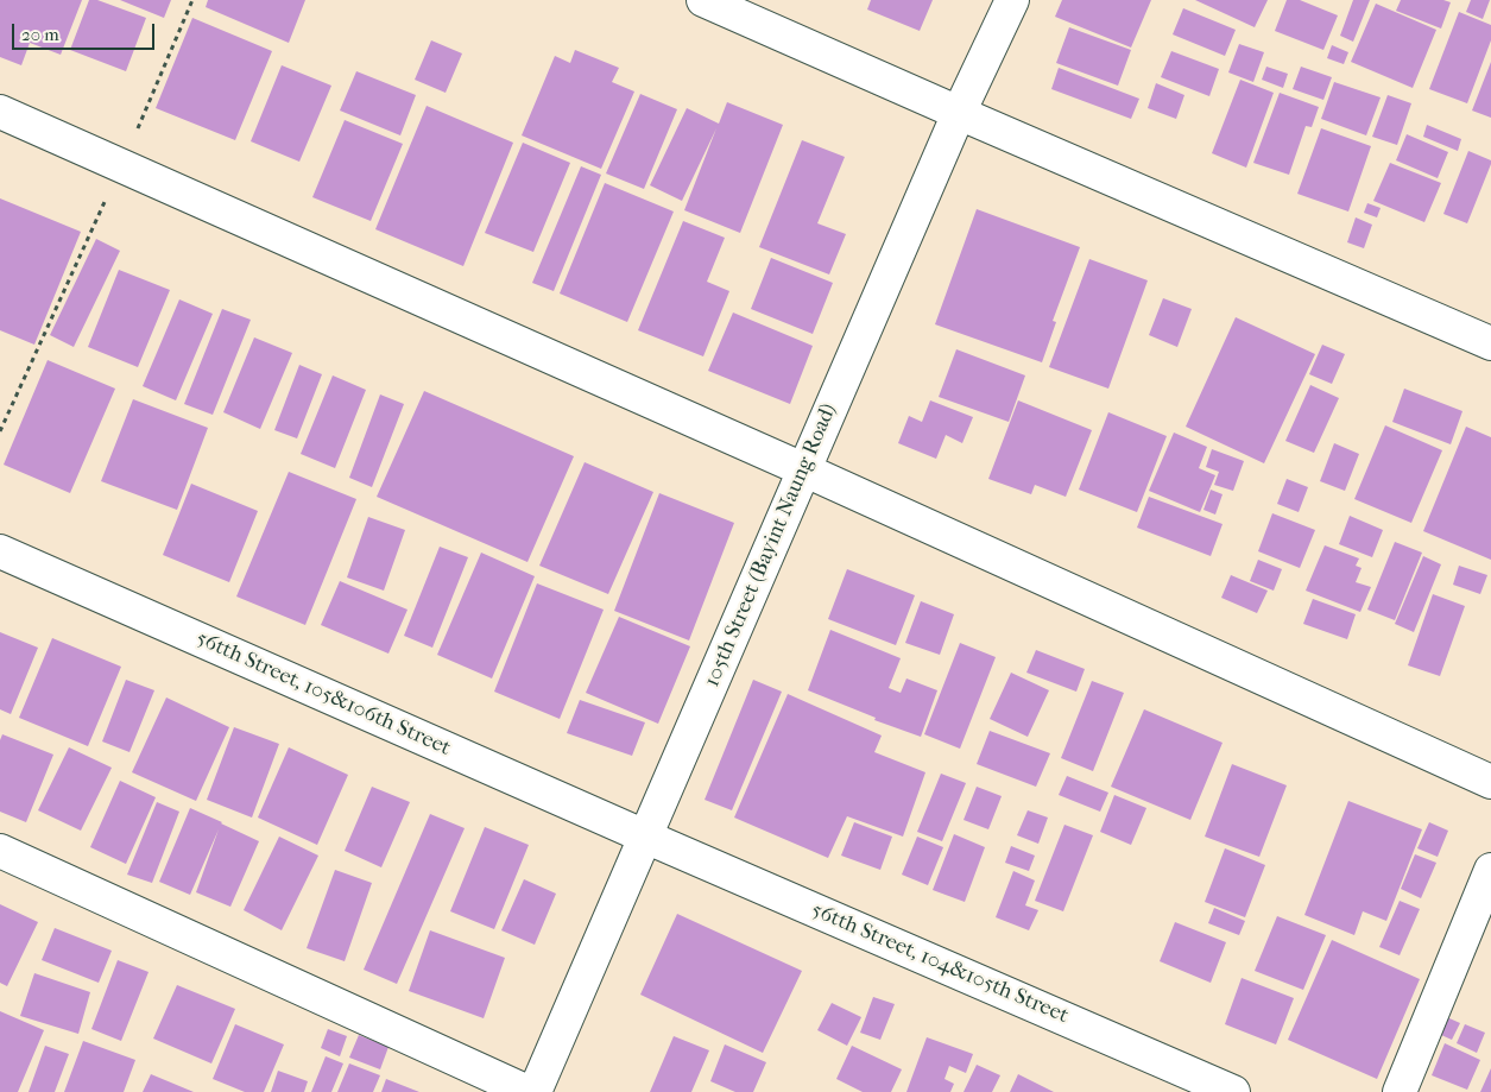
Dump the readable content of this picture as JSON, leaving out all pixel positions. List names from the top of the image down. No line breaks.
{"streets":{"street":["105th Street (Bayint Naung Road)","56tth Street, 105&106th Street","56tth Street, 104&105th Street"]},"crossings":[["105th Street (Bayint Naung Road)","56tth Street, 105&106th Street"],["105th Street (Bayint Naung Road)","56tth Street, 104&105th Street"],["56tth Street, 105&106th Street","56tth Street, 104&105th Street"]],"scale_bar":"20 m"}
